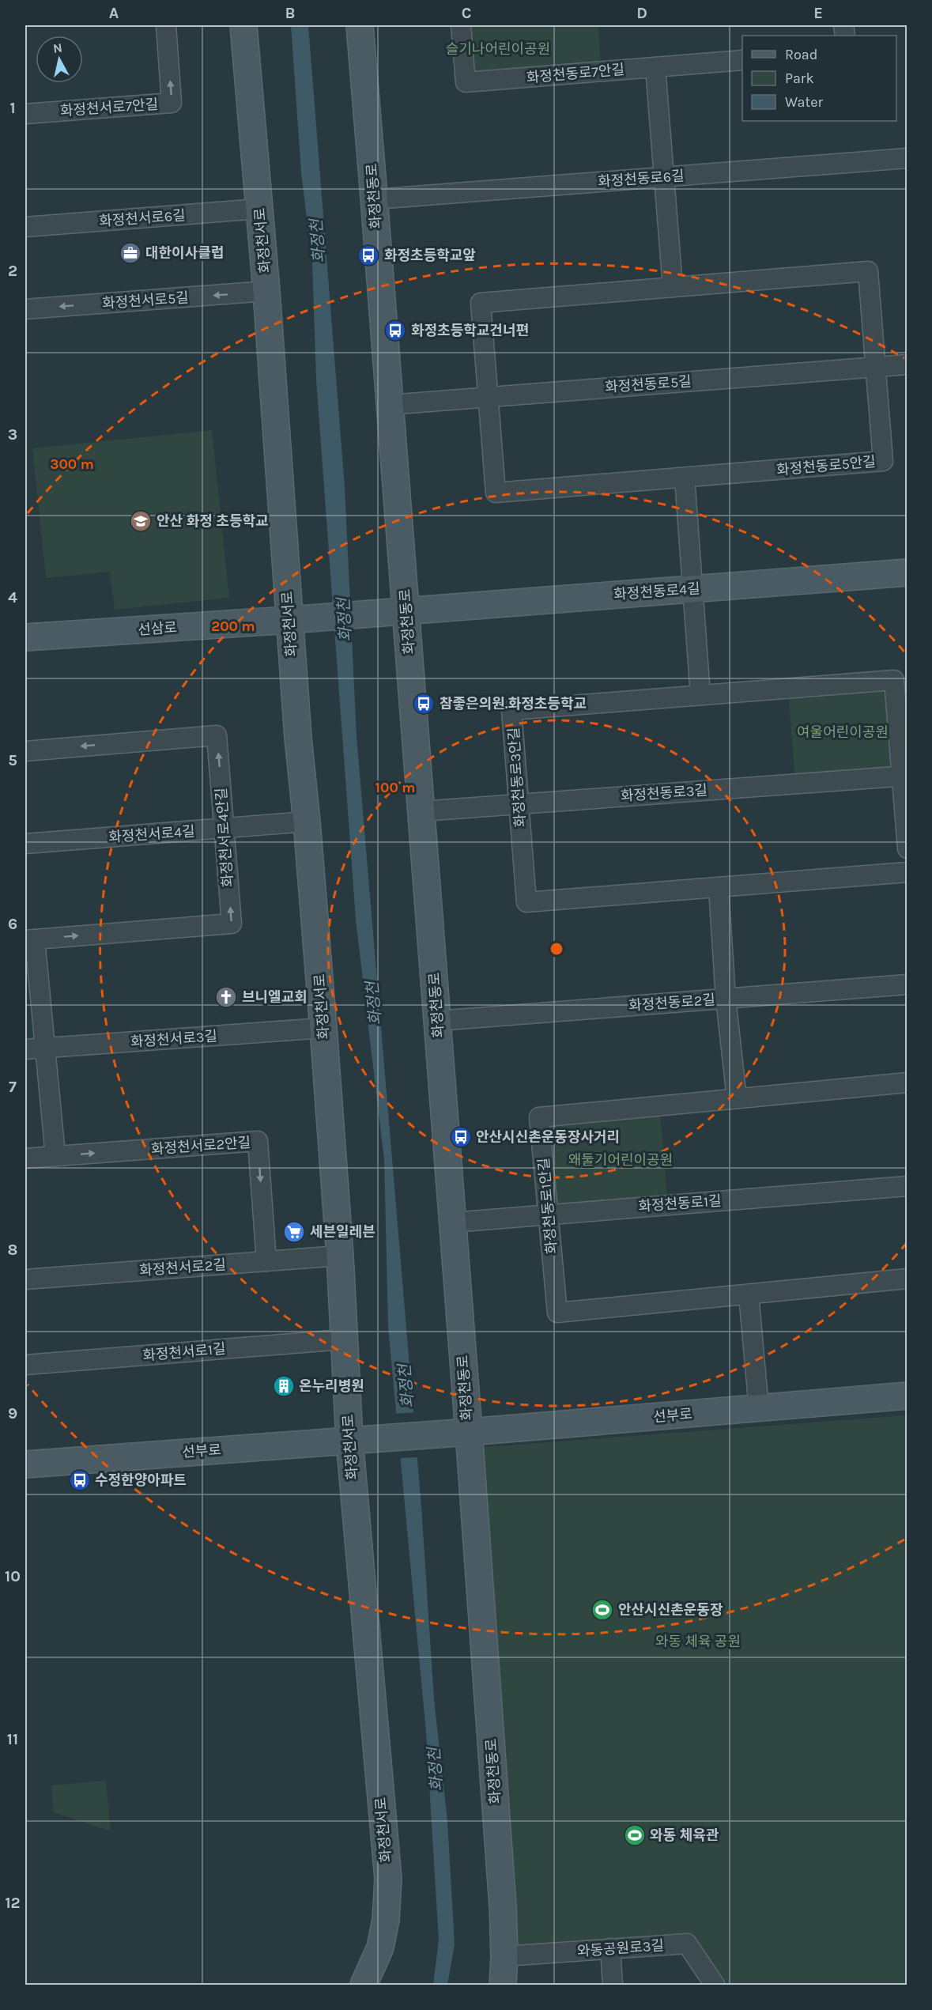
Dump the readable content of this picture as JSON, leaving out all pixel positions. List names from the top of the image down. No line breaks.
{"streets":{"street":["화정천동로7안길","화정천서로7안길","화정천동로6길","화정천동로","화정천서로6길","화정천서로","화정천서로5길","화정천동로5길","화정천동로5안길","화정천동로4길","선삼로","화정천동로3안길","화정천동로3길","화정천서로4길","화정천서로4안길","화정천동로2길","화정천서로3길","화정천서로2안길","화정천동로1길","화정천동로1안길","화정천서로2길","화정천서로1길","선부로","와동공원로3길"]},"crossings":[["화정천동로6길","화정천동로"],["화정천동로","화정천동로5길"],["화정천동로","화정천동로4길"],["화정천동로","화정천동로3길"],["화정천동로","화정천동로2길"],["화정천동로","화정천동로1길"],["화정천동로","선부로"],["화정천동로","와동공원로3길"],["화정천서로6길","화정천서로"],["화정천서로","화정천서로5길"],["화정천서로","선삼로"],["화정천서로","화정천서로4길"],["화정천서로","화정천서로3길"],["화정천서로","화정천서로2길"],["화정천서로","화정천서로1길"],["화정천서로","선부로"],["화정천동로5길","화정천동로5안길"],["화정천동로4길","선삼로"],["화정천동로3안길","화정천동로3길"],["화정천서로4길","화정천서로4안길"],["화정천서로2안길","화정천서로2길"],["화정천동로1길","화정천동로1안길"]],"one_way":["화정천서로5길"],"water":["화정천"],"parks":["슬기나어린이공원","여울어린이공원","왜둘기어린이공원","와동 체육 공원"],"places":{"office":["대한이사클럽"],"bus stop":["화정초등학교앞","화정초등학교건너편","참좋은의원.화정초등학교","안산시신촌운동장사거리","수정한양아파트"],"school or university":["안산 화정 초등학교"],"church":["브니엘교회"],"supermarket":["세븐일레븐"],"building":["온누리병원"],"sports":["안산시신촌운동장","와동 체육관"]},"legend":["Road","Park","Water"],"north":"top","grid":{"columns":["A","B","C","D","E"],"rows":["1","2","3","4","5","6","7","8","9","10","11","12"]},"rings":["300 m","200 m","100 m"]}
